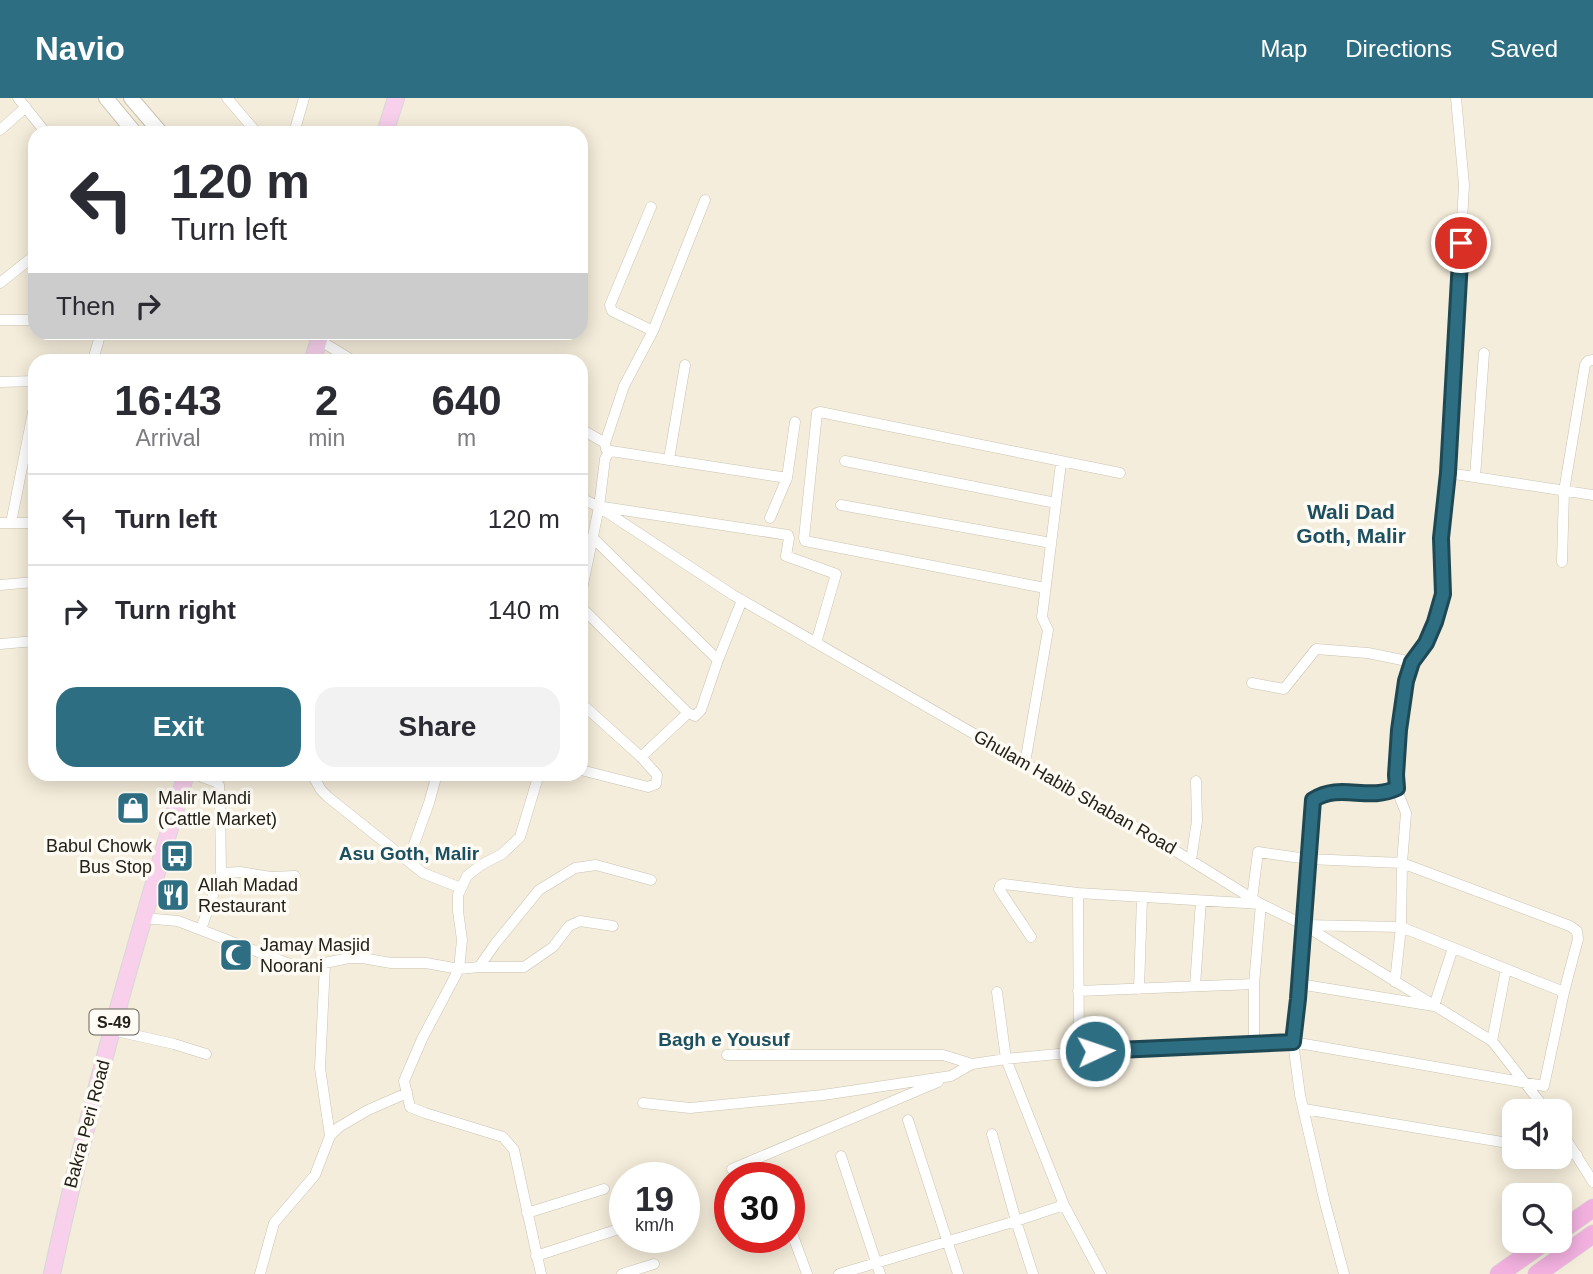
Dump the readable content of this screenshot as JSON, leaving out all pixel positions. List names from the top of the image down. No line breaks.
{"streets":{"main road":["S-49","Bakra Peri Road"],"street":["Ghulam Habib Shaban Road"]},"districts":["Wali Dad Goth, Malir","Asu Goth, Malir","Bagh e Yousuf"],"places":{"shop":["Malir Mandi (Cattle Market)"],"bus stop":["Babul Chowk Bus Stop"],"restaurant":["Allah Madad Restaurant"],"mosque":["Jamay Masjid Noorani"]},"page":{"header":"Navio","nav":["Map","Directions","Saved"],"turn":["120 m","Turn left"],"then":"Then","eta":["16:43","Arrival","2","min","640","m"],"list":[{"name":"Turn left","value":"120 m"},{"name":"Turn right","value":"140 m"}],"buttons":["Exit","Share"],"speed":"19 km/h","limit":"30"}}
